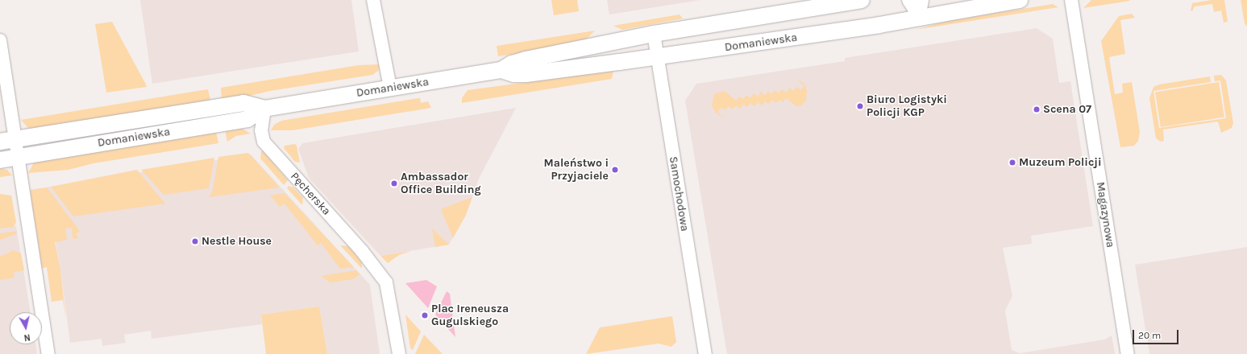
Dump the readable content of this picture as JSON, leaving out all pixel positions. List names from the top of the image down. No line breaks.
{"streets":{"street":["Domaniewska","Pęcherska","Samochodowa","Magazynowa"]},"crossings":[["Domaniewska","Pęcherska"],["Domaniewska","Samochodowa"]],"places":["Biuro Logistyki Policji KGP","Scena 07","Muzeum Policji","Maleństwo i Przyjaciele","Ambassador Office Building","Nestle House","Plac Ireneusza Gugulskiego"],"scale_bar":"20 m","north":"bottom"}
